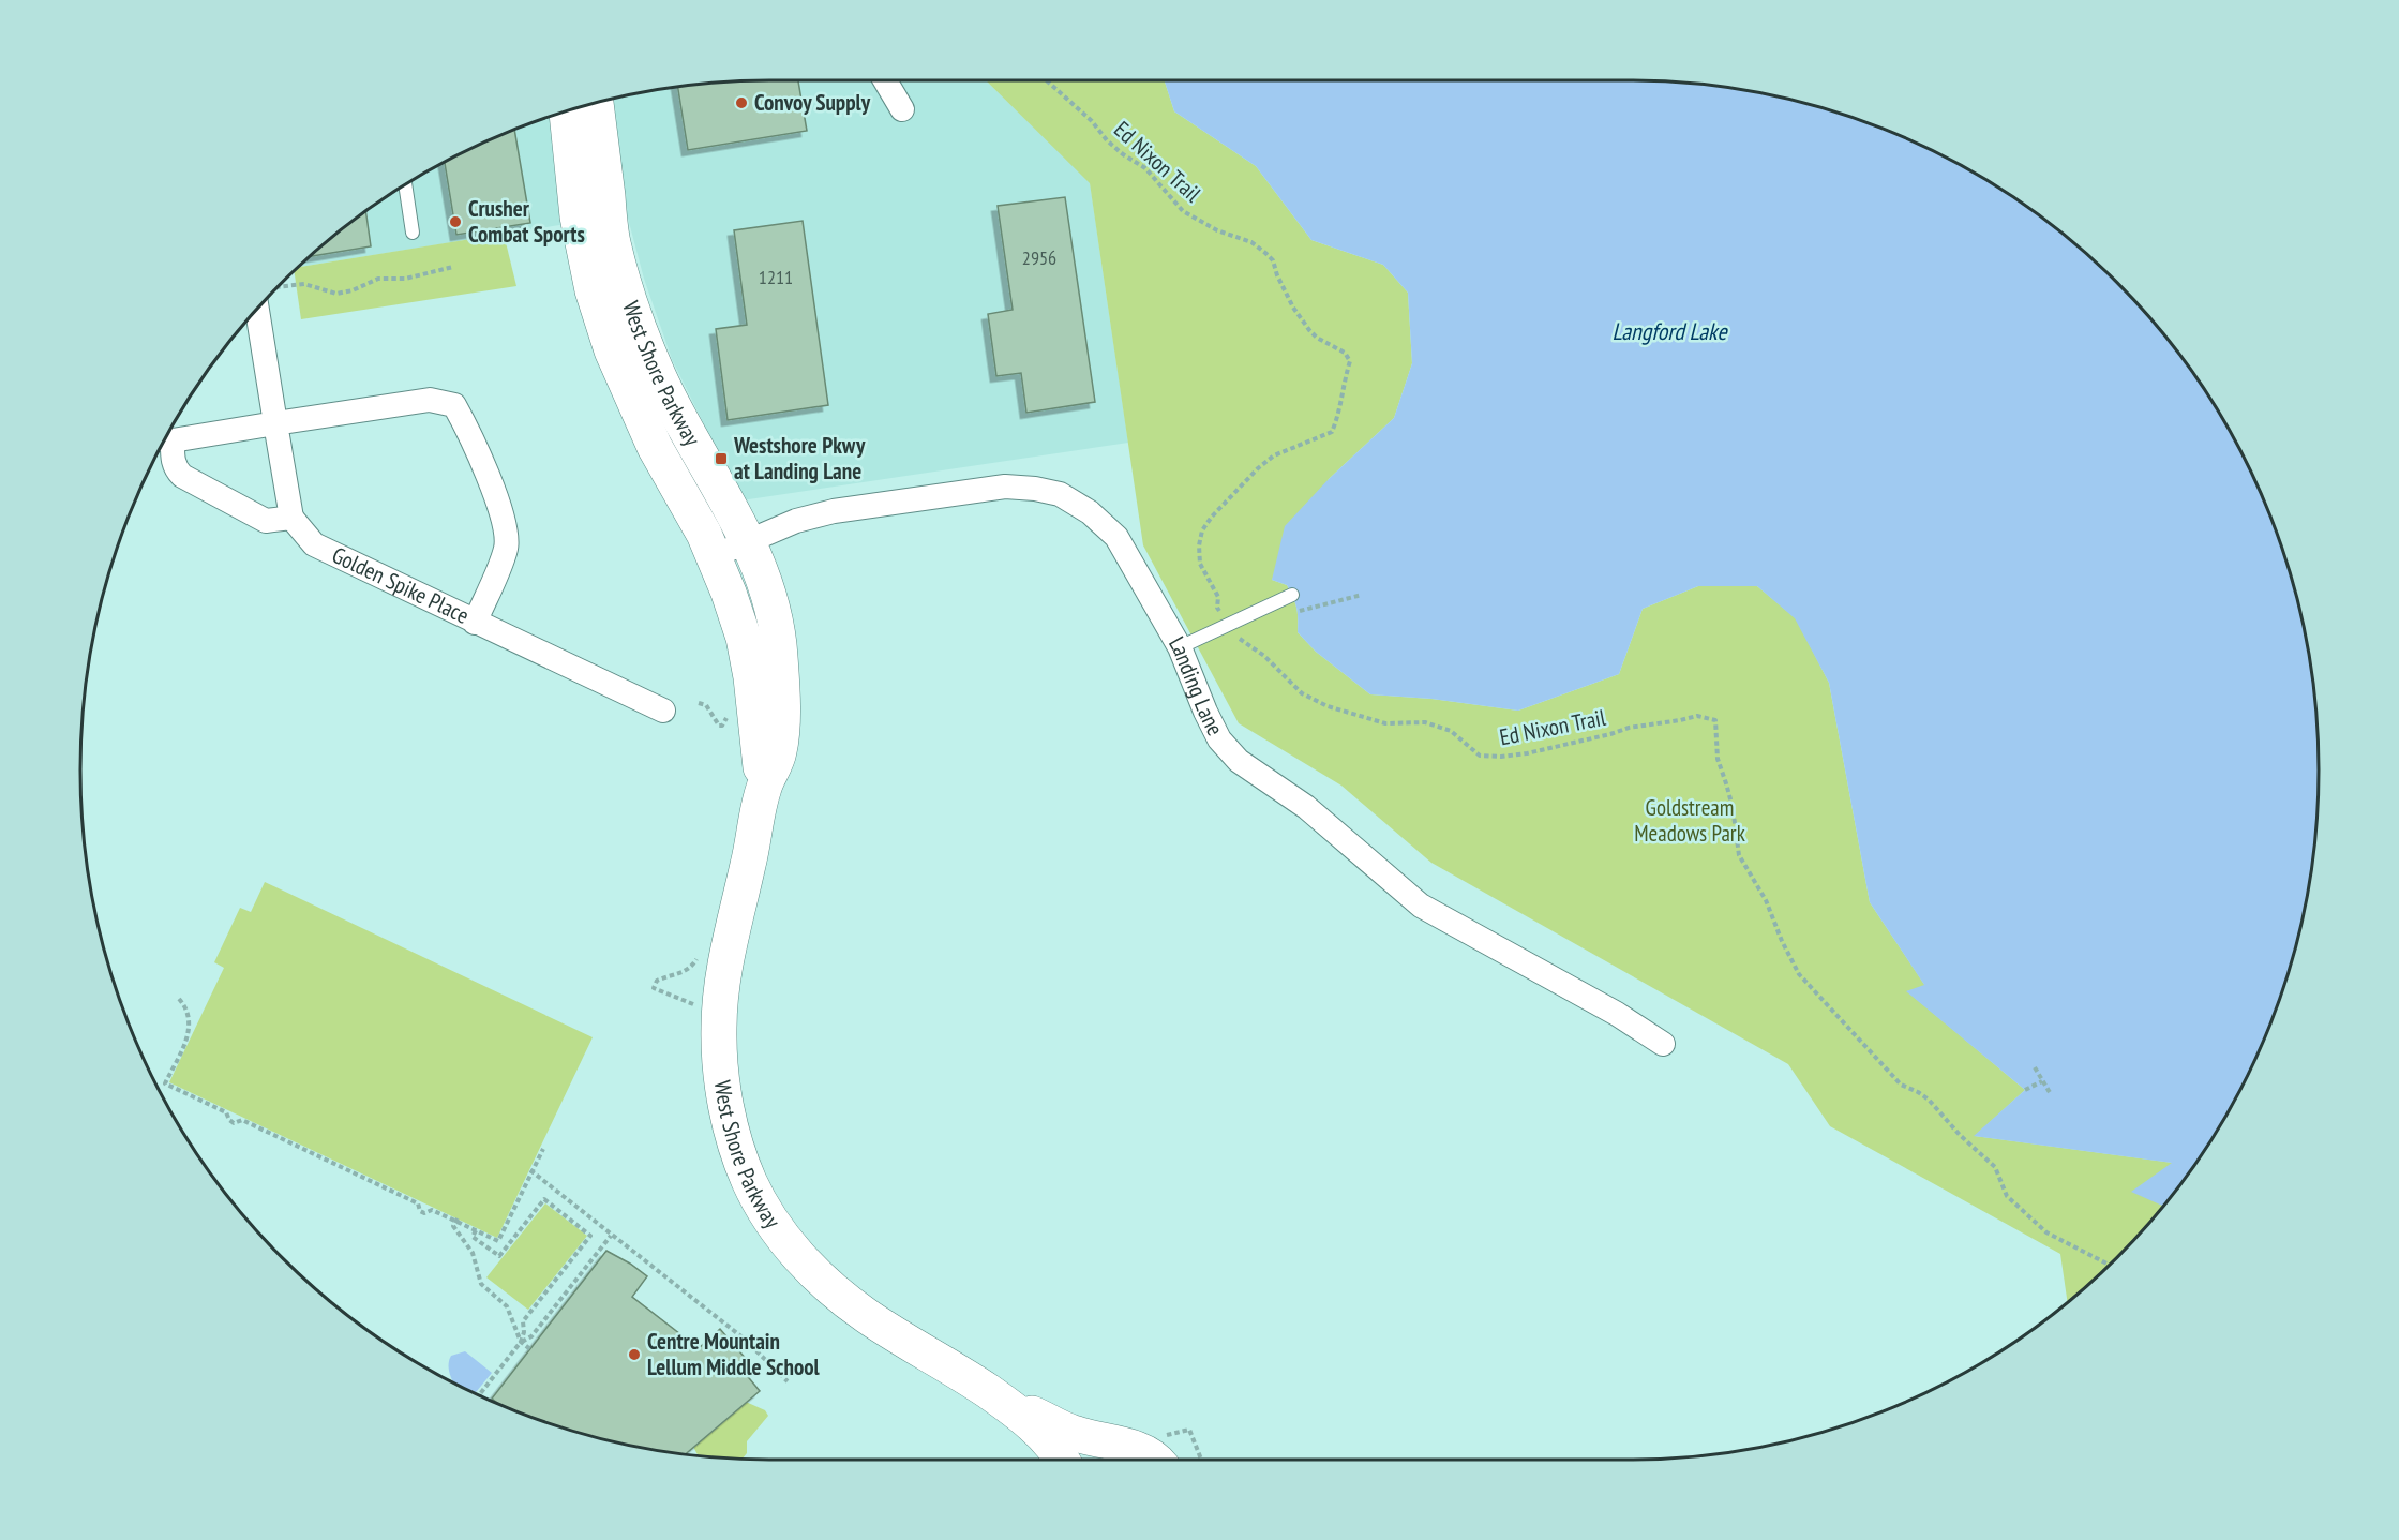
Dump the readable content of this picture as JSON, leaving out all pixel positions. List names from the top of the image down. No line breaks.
{"streets":{"main road":["West Shore Parkway"],"street":["Golden Spike Place","Landing Lane"],"path":["Ed Nixon Trail"]},"crossings":[["West Shore Parkway","Landing Lane"]],"water":["Langford Lake"],"parks":["Goldstream Meadows Park"],"places":{"other":["Convoy Supply","Crusher Combat Sports","Centre Mountain Lellum Middle School"],"transit":["Westshore Pkwy at Landing Lane"]},"house_numbers":["2956","1211"]}
